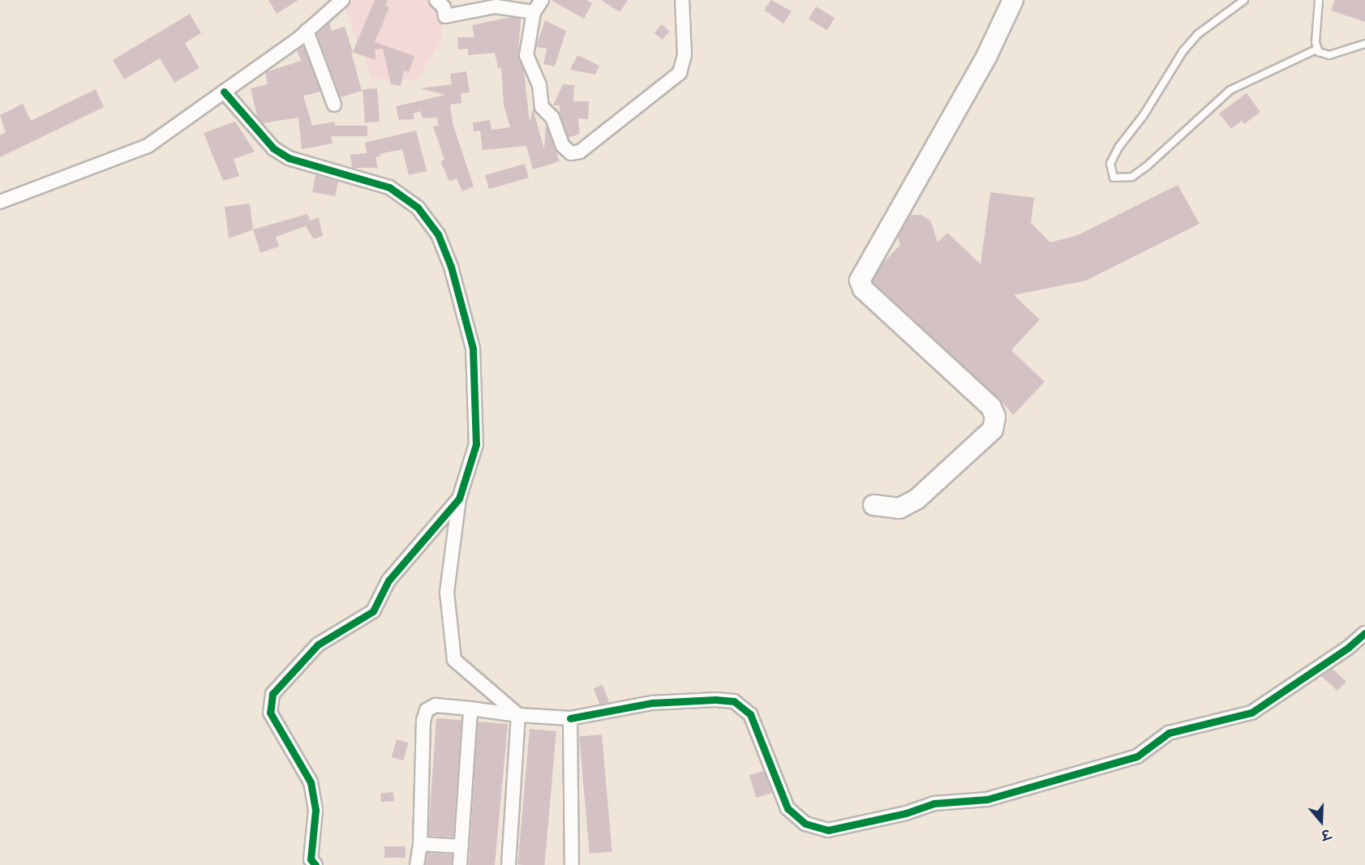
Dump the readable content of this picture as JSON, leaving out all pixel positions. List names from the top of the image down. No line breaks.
{"north":"bottom"}
